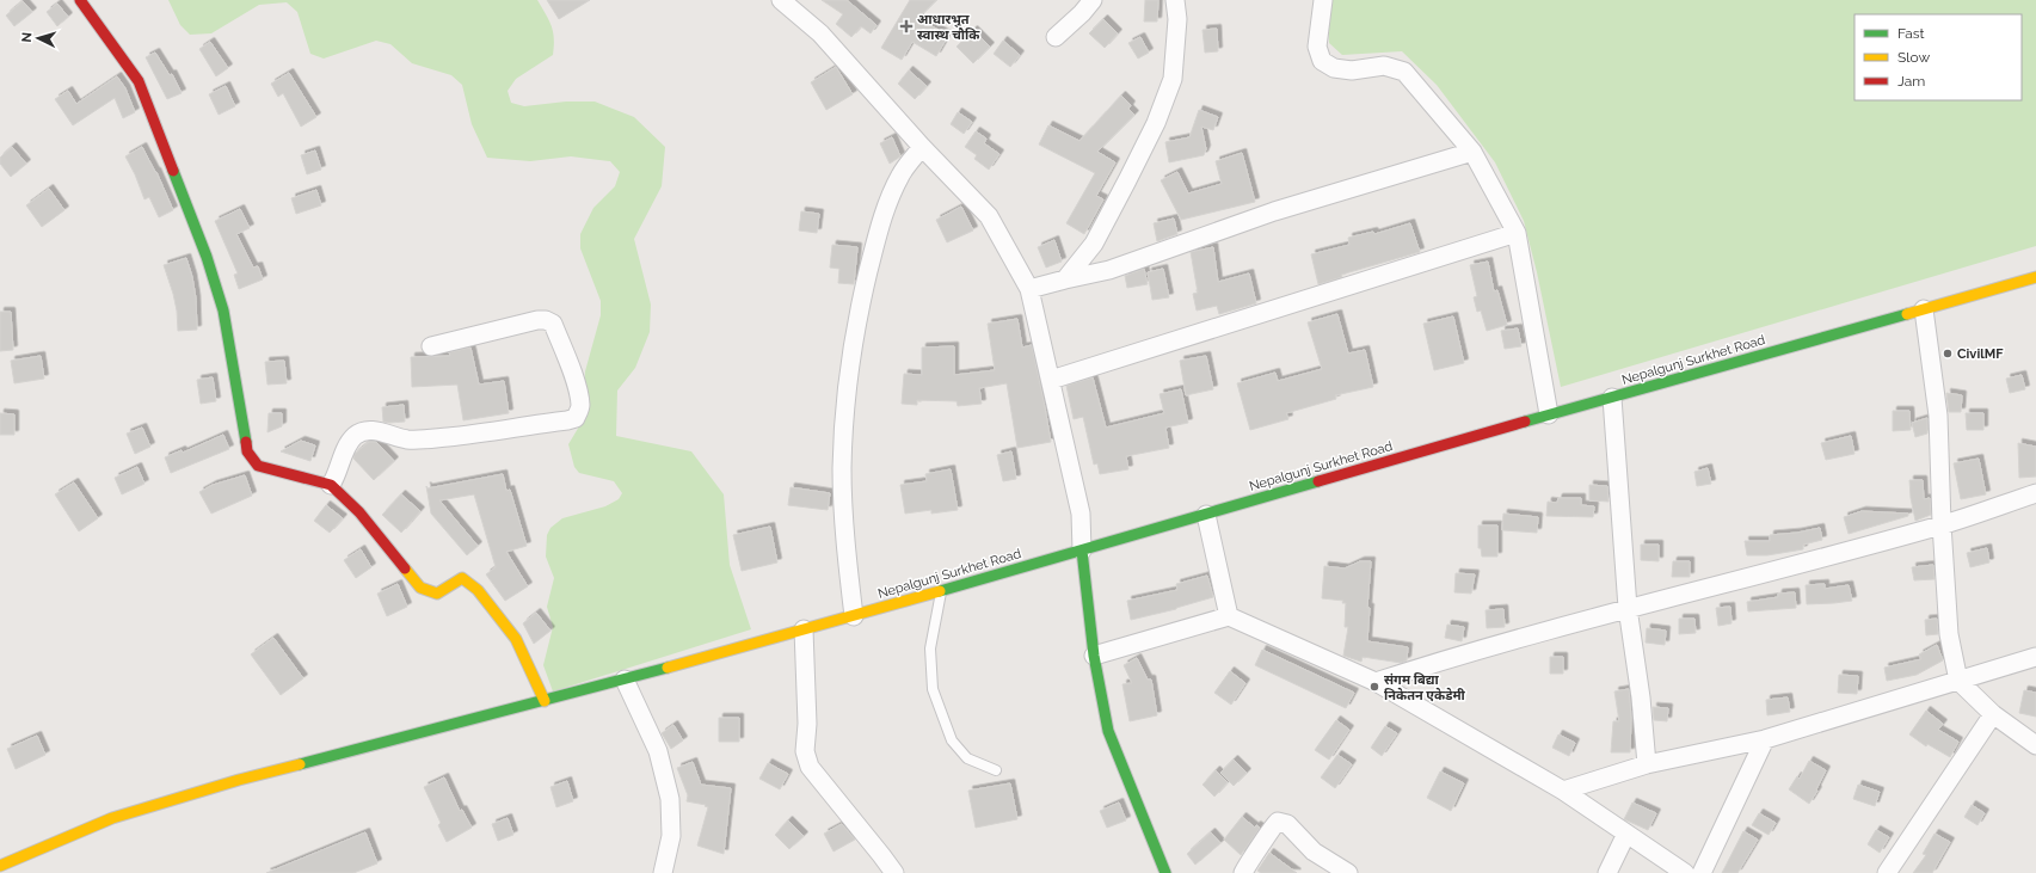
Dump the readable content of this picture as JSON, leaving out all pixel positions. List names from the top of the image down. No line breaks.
{"streets":{"main road":["Nepalgunj Surkhet Road"]},"places":{"health":["आधारभुत स्वास्थ चौकि"],"other":["CivilMF","संगम बिद्या निकेतन एकेडेमी"]},"legend":["Fast","Slow","Jam"],"north":"left"}
